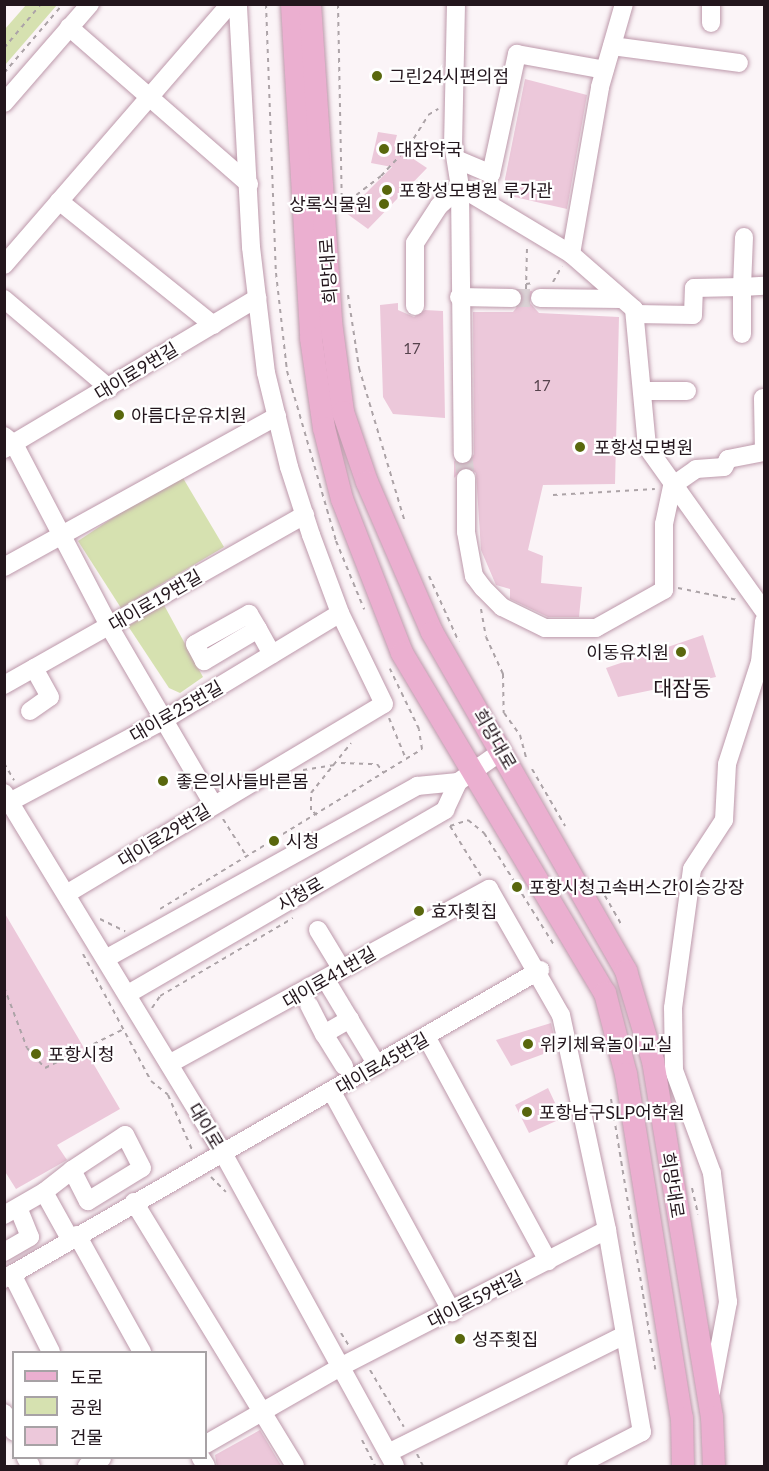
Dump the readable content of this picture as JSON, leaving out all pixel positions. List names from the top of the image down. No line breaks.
{"streets":{"main road":["희망대로"],"street":["대이로9번길","대이로19번길","대이로25번길","대이로29번길","시청로","대이로41번길","대이로45번길","대이로","대이로59번길"]},"crossings":[["희망대로","시청로"],["대이로25번길","대이로"],["대이로29번길","대이로"],["시청로","대이로"],["대이로41번길","대이로"],["대이로45번길","대이로"],["대이로","대이로59번길"]],"districts":["대잠동"],"places":["그린24시편의점","대잠약국","포항성모병원 루가관","상록식물원","아름다운유치원","포항성모병원","이동유치원","좋은의사들바른몸","시청","포항시청고속버스간이승강장","효자횟집","위키체육놀이교실","포항시청","포항남구SLP어학원","성주횟집"],"house_numbers":["17","17"],"legend":["도로","공원","건물"]}
